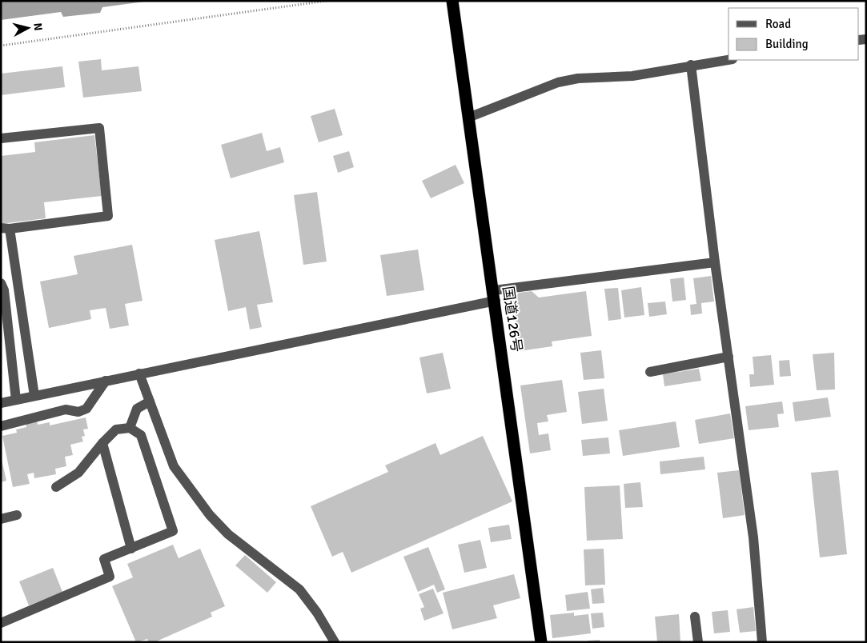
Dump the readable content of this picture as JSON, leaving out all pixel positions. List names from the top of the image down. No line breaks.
{"streets":{"highway":["国道126号"]},"legend":["Road","Building"],"north":"right"}
